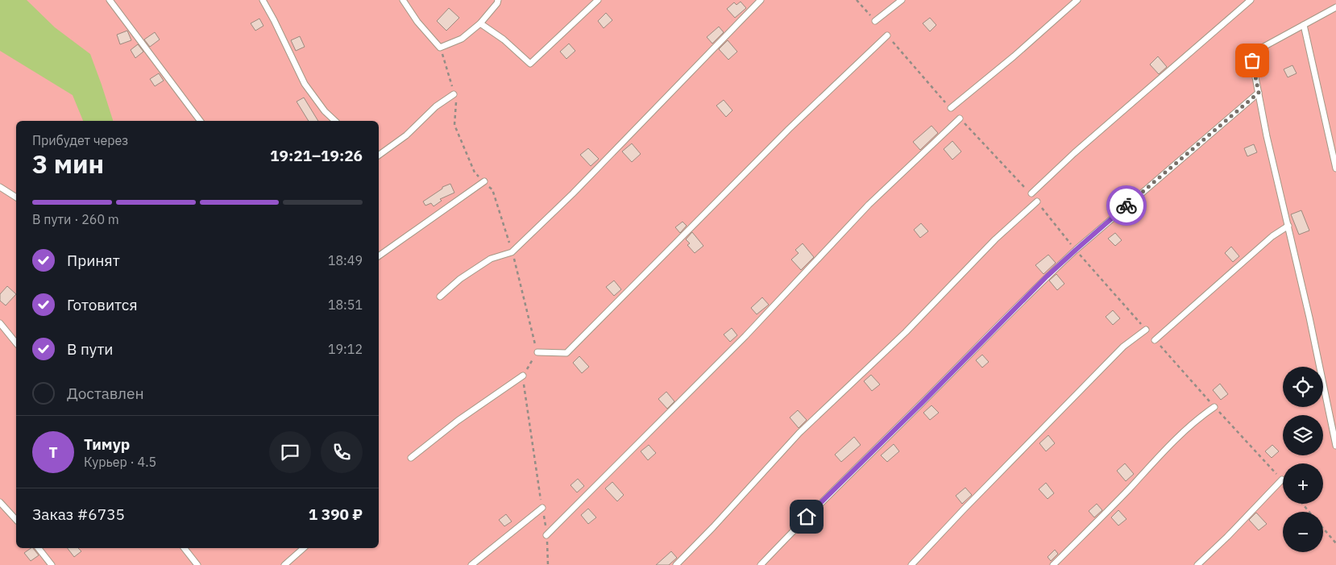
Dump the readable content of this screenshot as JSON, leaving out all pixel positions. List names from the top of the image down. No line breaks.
{"page":{"heading":["3 мин","Прибудет через","19:21–19:26"],"panel":["Тимур","Курьер · 4.5","Заказ #6735","1 390 ₽"],"bar":"В пути · 260 m","list":[["Принят","18:49"],["Готовится","18:51"],["В пути","19:12"],"Доставлен"],"map_buttons":["+","−"],"round":"Т"}}
